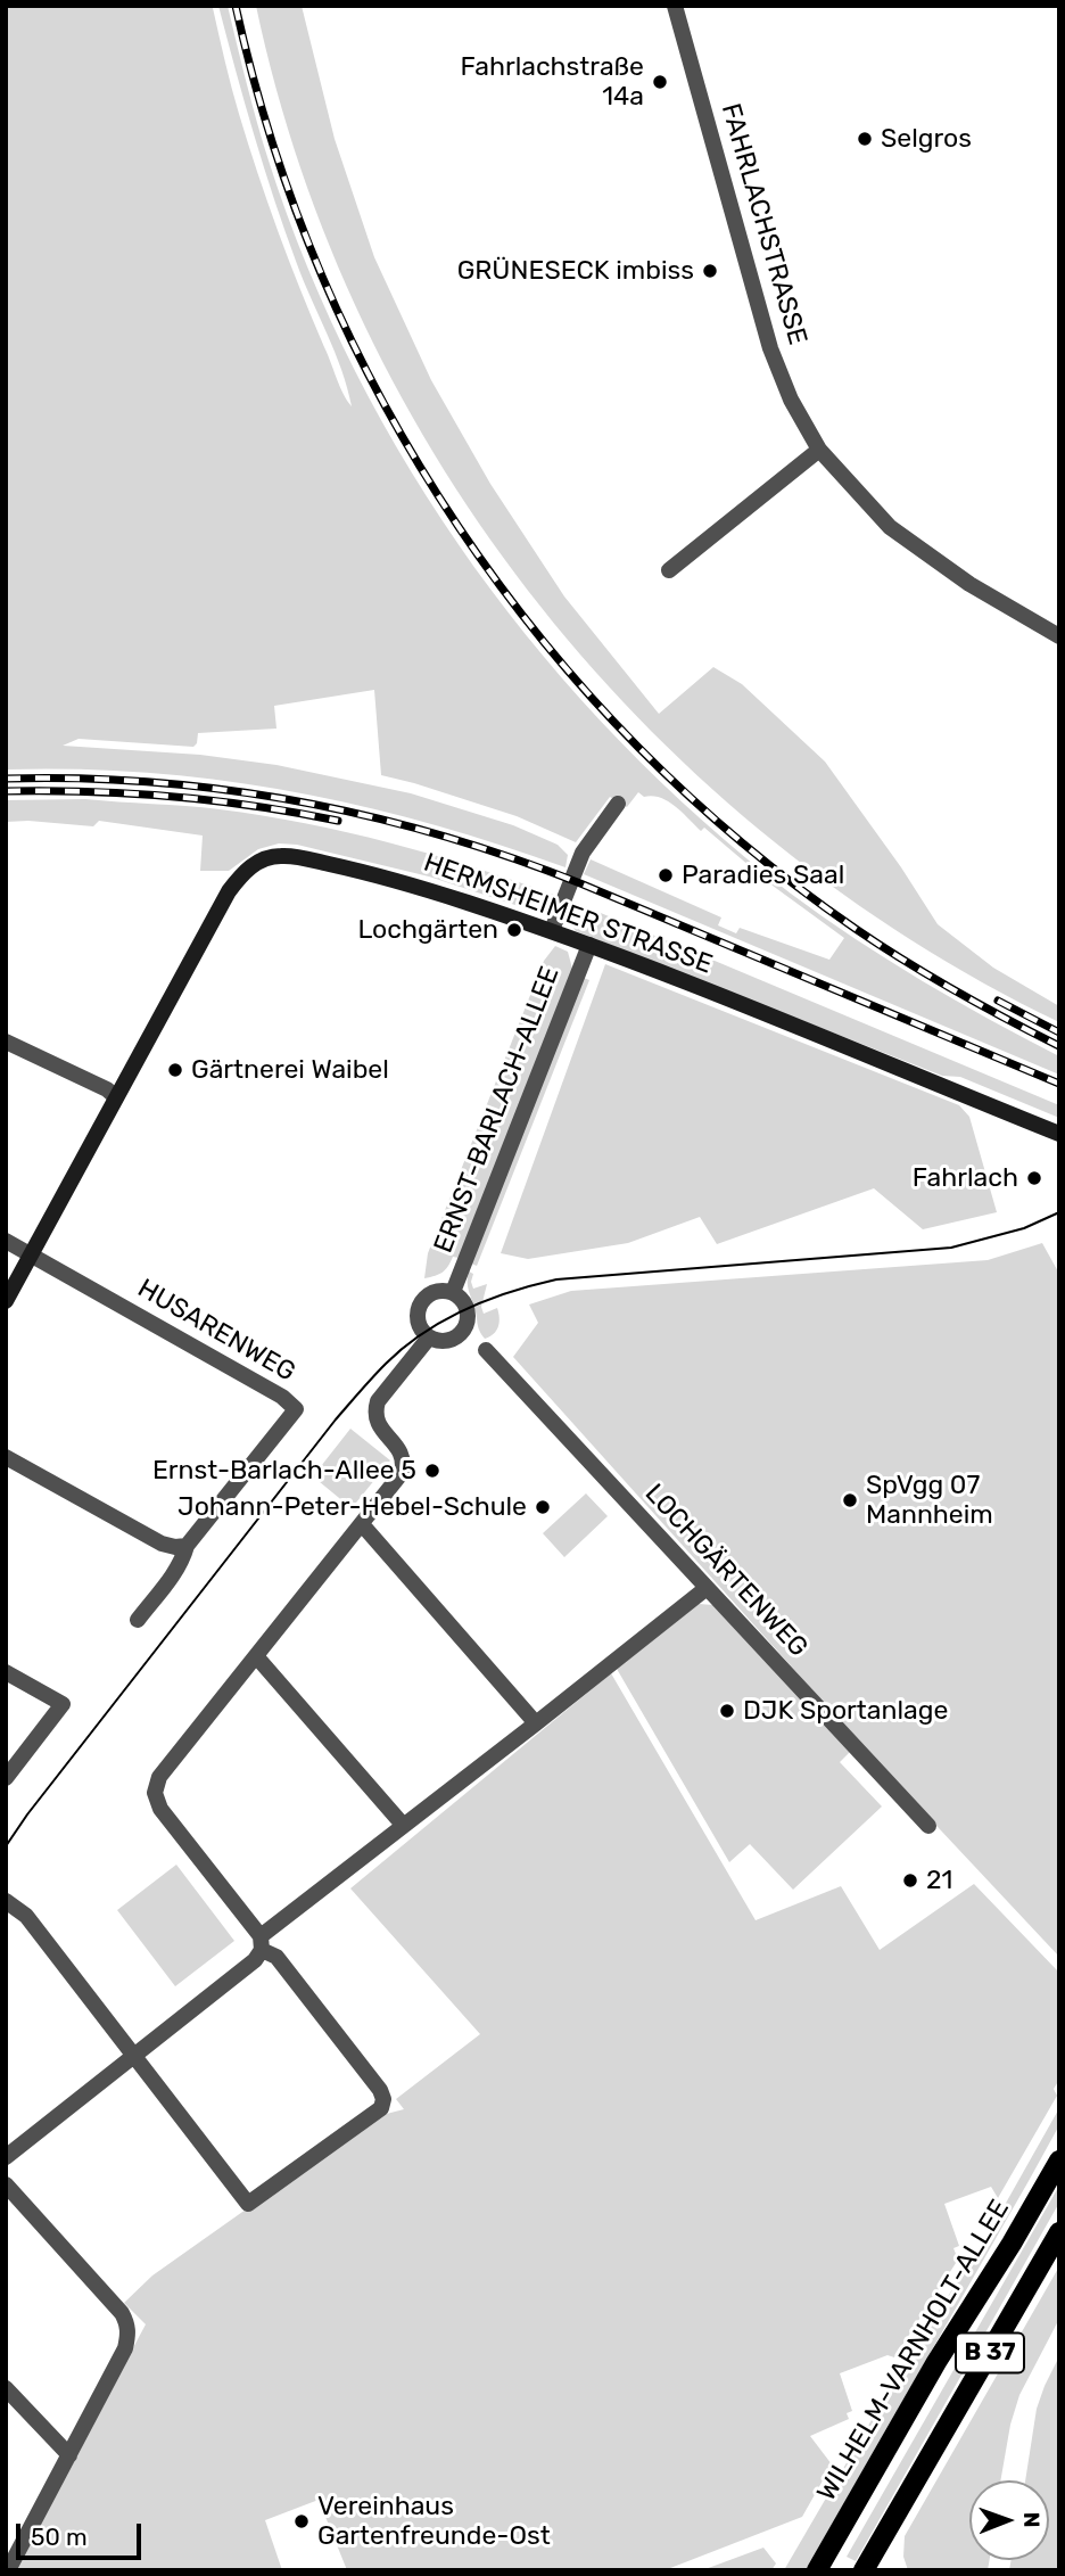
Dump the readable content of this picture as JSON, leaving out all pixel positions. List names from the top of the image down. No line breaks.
{"streets":{"main road":["WILHELM-VARNHOLT-ALLEE","B 37"],"street":["FAHRLACHSTRASSE","HERMSHEIMER STRASSE","ERNST-BARLACH-ALLEE","HUSARENWEG","LOCHGÄRTENWEG"]},"crossings":[["HERMSHEIMER STRASSE","ERNST-BARLACH-ALLEE"],["HERMSHEIMER STRASSE","HUSARENWEG"]],"places":["Fahrlachstraße 14a","Selgros","GRÜNESECK imbiss","Paradies Saal","Lochgärten","Gärtnerei Waibel","Fahrlach","Ernst-Barlach-Allee 5","SpVgg 07 Mannheim","Johann-Peter-Hebel-Schule","DJK Sportanlage","21","Vereinhaus Gartenfreunde-Ost"],"scale_bar":"50 m","north":"right"}
